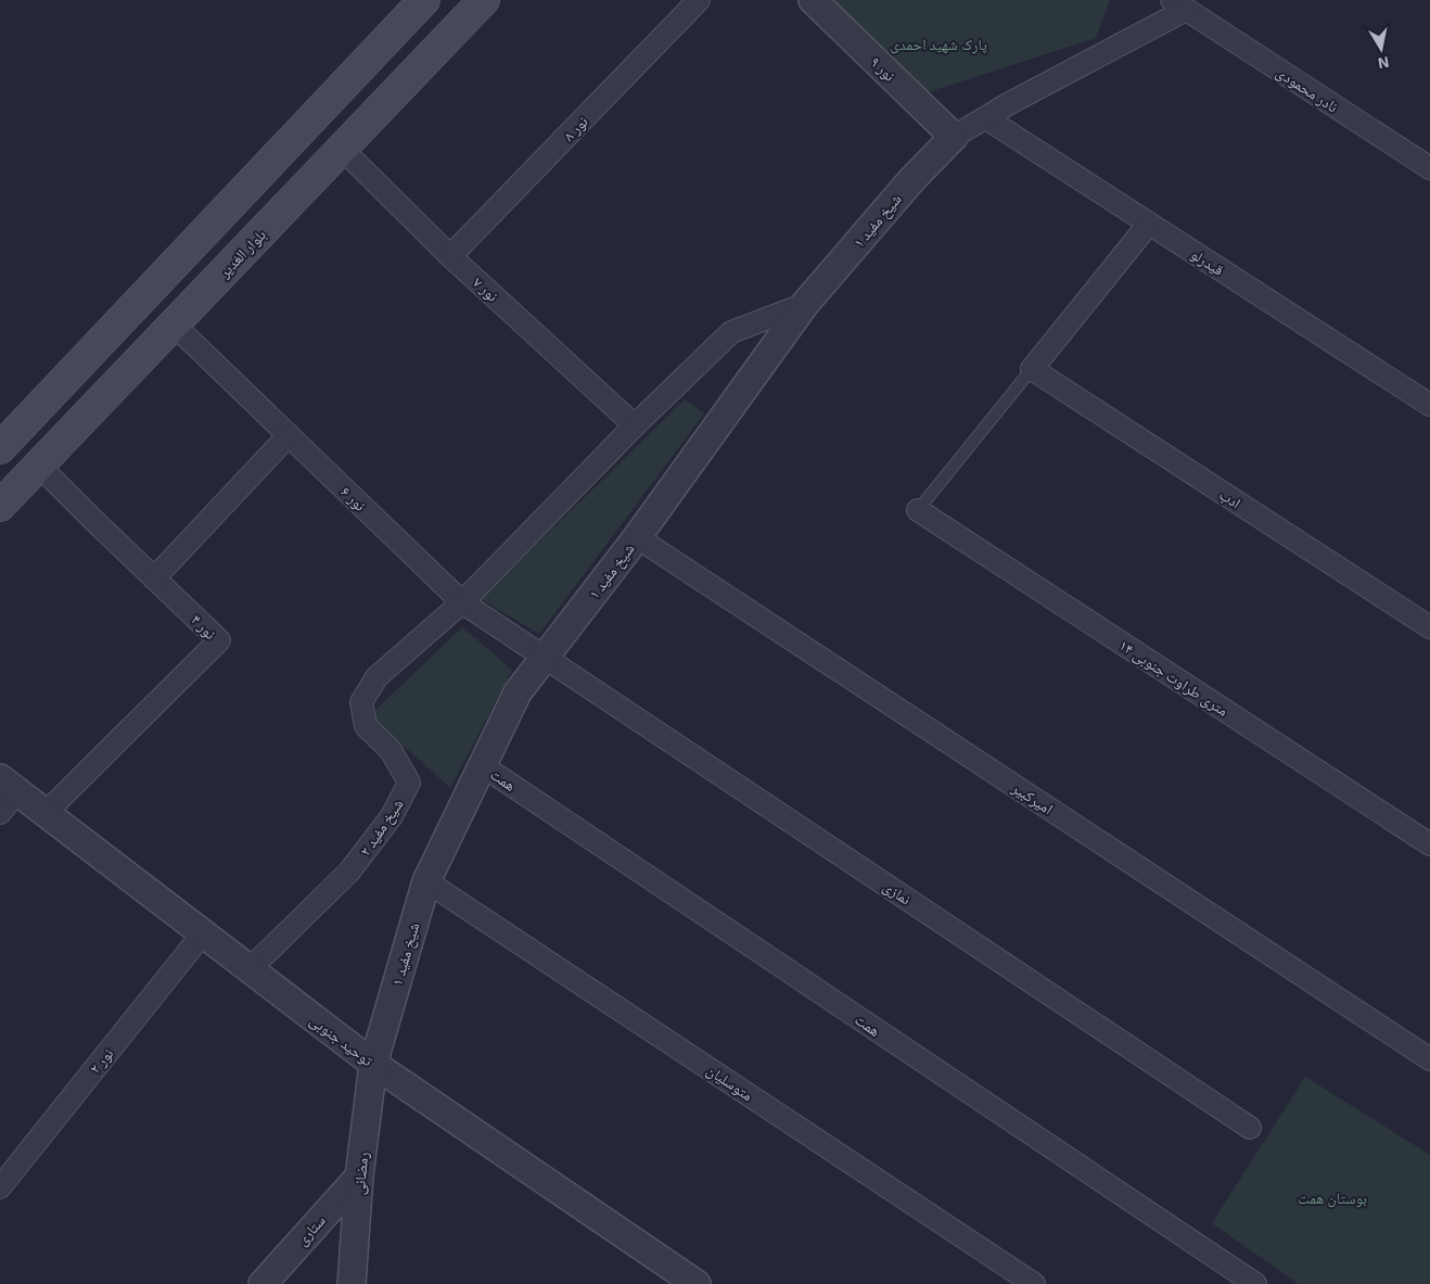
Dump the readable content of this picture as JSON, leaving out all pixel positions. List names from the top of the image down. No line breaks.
{"streets":{"main road":["بلوار الغدیر"],"street":["نور ۹","نادر محمودی","نور ۸","شیخ مفید ۱","قیدرلو","نور ۷","نور ۶","ادب","نور ۴","۱۴ متری طراوت جنوبی","همت","امیرکبیر","شیخ مفید ۲","نمازی","توحید جنوبی","نور ۲","متوسلیان","رمضانی","ستاری"]},"crossings":[["نور ۹","نادر محمودی"],["نور ۹","شیخ مفید ۱"],["نادر محمودی","شیخ مفید ۱"],["نادر محمودی","قیدرلو"],["نور ۸","نور ۷"],["شیخ مفید ۱","نور ۶"],["شیخ مفید ۱","همت"],["شیخ مفید ۱","امیرکبیر"],["شیخ مفید ۱","نمازی"],["شیخ مفید ۱","توحید جنوبی"],["شیخ مفید ۱","متوسلیان"],["شیخ مفید ۱","رمضانی"],["بلوار الغدیر","نور ۷"],["بلوار الغدیر","نور ۶"],["بلوار الغدیر","نور ۴"],["نور ۶","شیخ مفید ۲"],["نور ۶","نمازی"],["نور ۴","توحید جنوبی"],["شیخ مفید ۲","توحید جنوبی"],["توحید جنوبی","نور ۲"],["توحید جنوبی","رمضانی"],["رمضانی","ستاری"]],"parks":["پارک شهید احمدی","بوستان همت"],"north":"bottom"}
